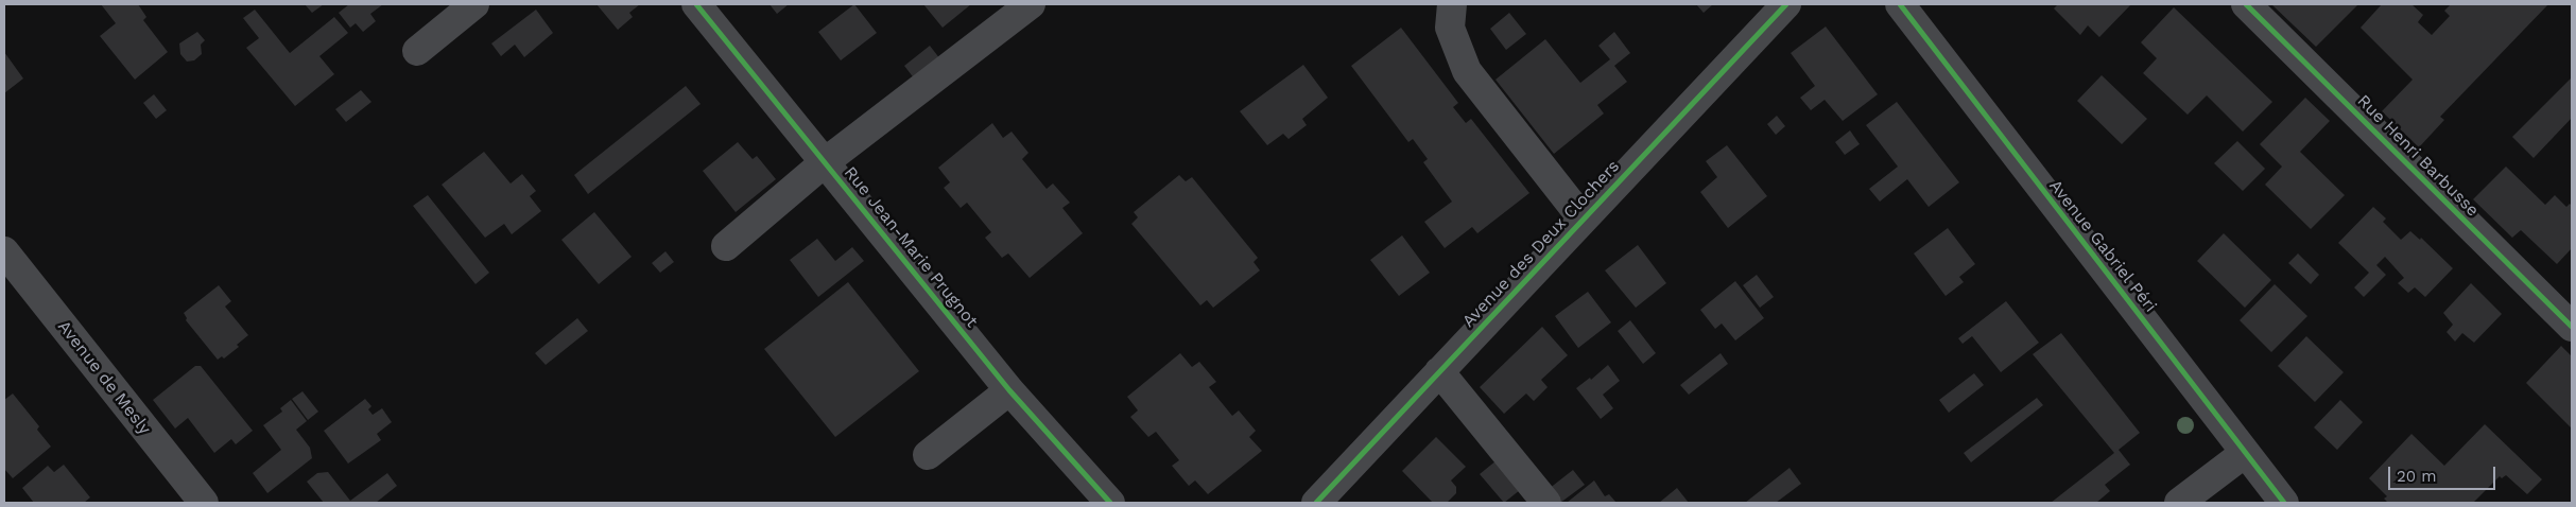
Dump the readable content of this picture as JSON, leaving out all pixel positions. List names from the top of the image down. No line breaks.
{"streets":{"street":["Rue Henri Barbusse","Avenue des Deux Clochers","Avenue Gabriel Péri","Rue Jean-Marie Prugnot","Avenue de Mesly"]},"scale_bar":"20 m"}
